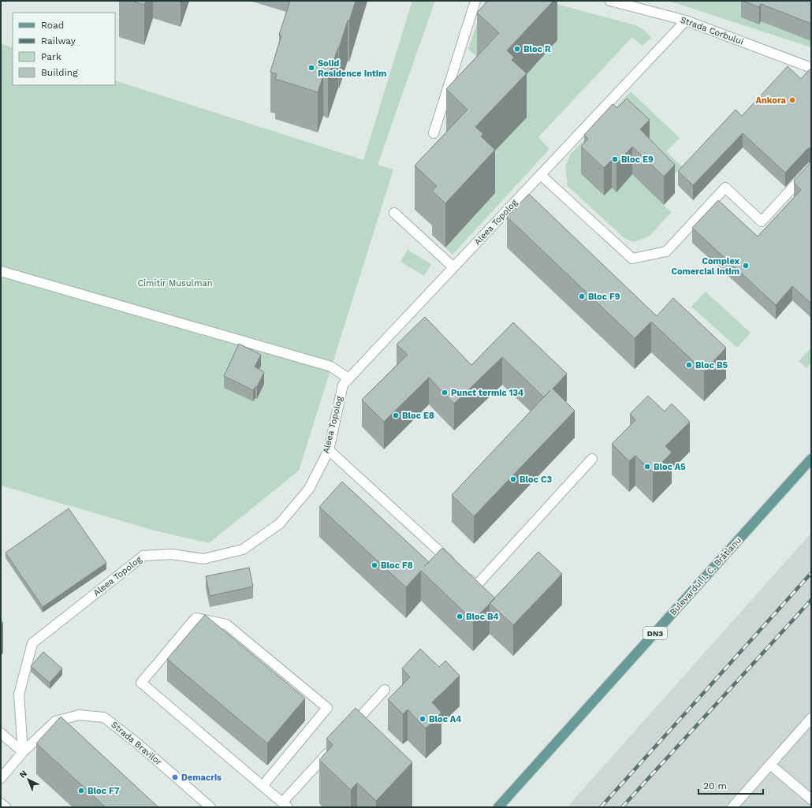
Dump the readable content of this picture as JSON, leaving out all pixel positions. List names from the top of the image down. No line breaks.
{"streets":{"main road":["Bulevardul I. C. Brătianu","DN3"],"street":["Strada Corbului","Aleea Topolog","Strada Bravilor"]},"crossings":[["Strada Corbului","Aleea Topolog"],["Aleea Topolog","Strada Bravilor"]],"parks":["Cimitir Musulman"],"places":["Bloc R","Solid Residence Intim","Ankora","Bloc E9","Complex Comercial Intim","Bloc F9","Bloc B5","Punct termic 134","Bloc E8","Bloc A5","Bloc C3","Bloc F8","Bloc B4","Bloc A4","Demacris","Bloc F7"],"legend":["Road","Railway","Park","Building"],"scale_bar":"20 m","north":"top left"}
